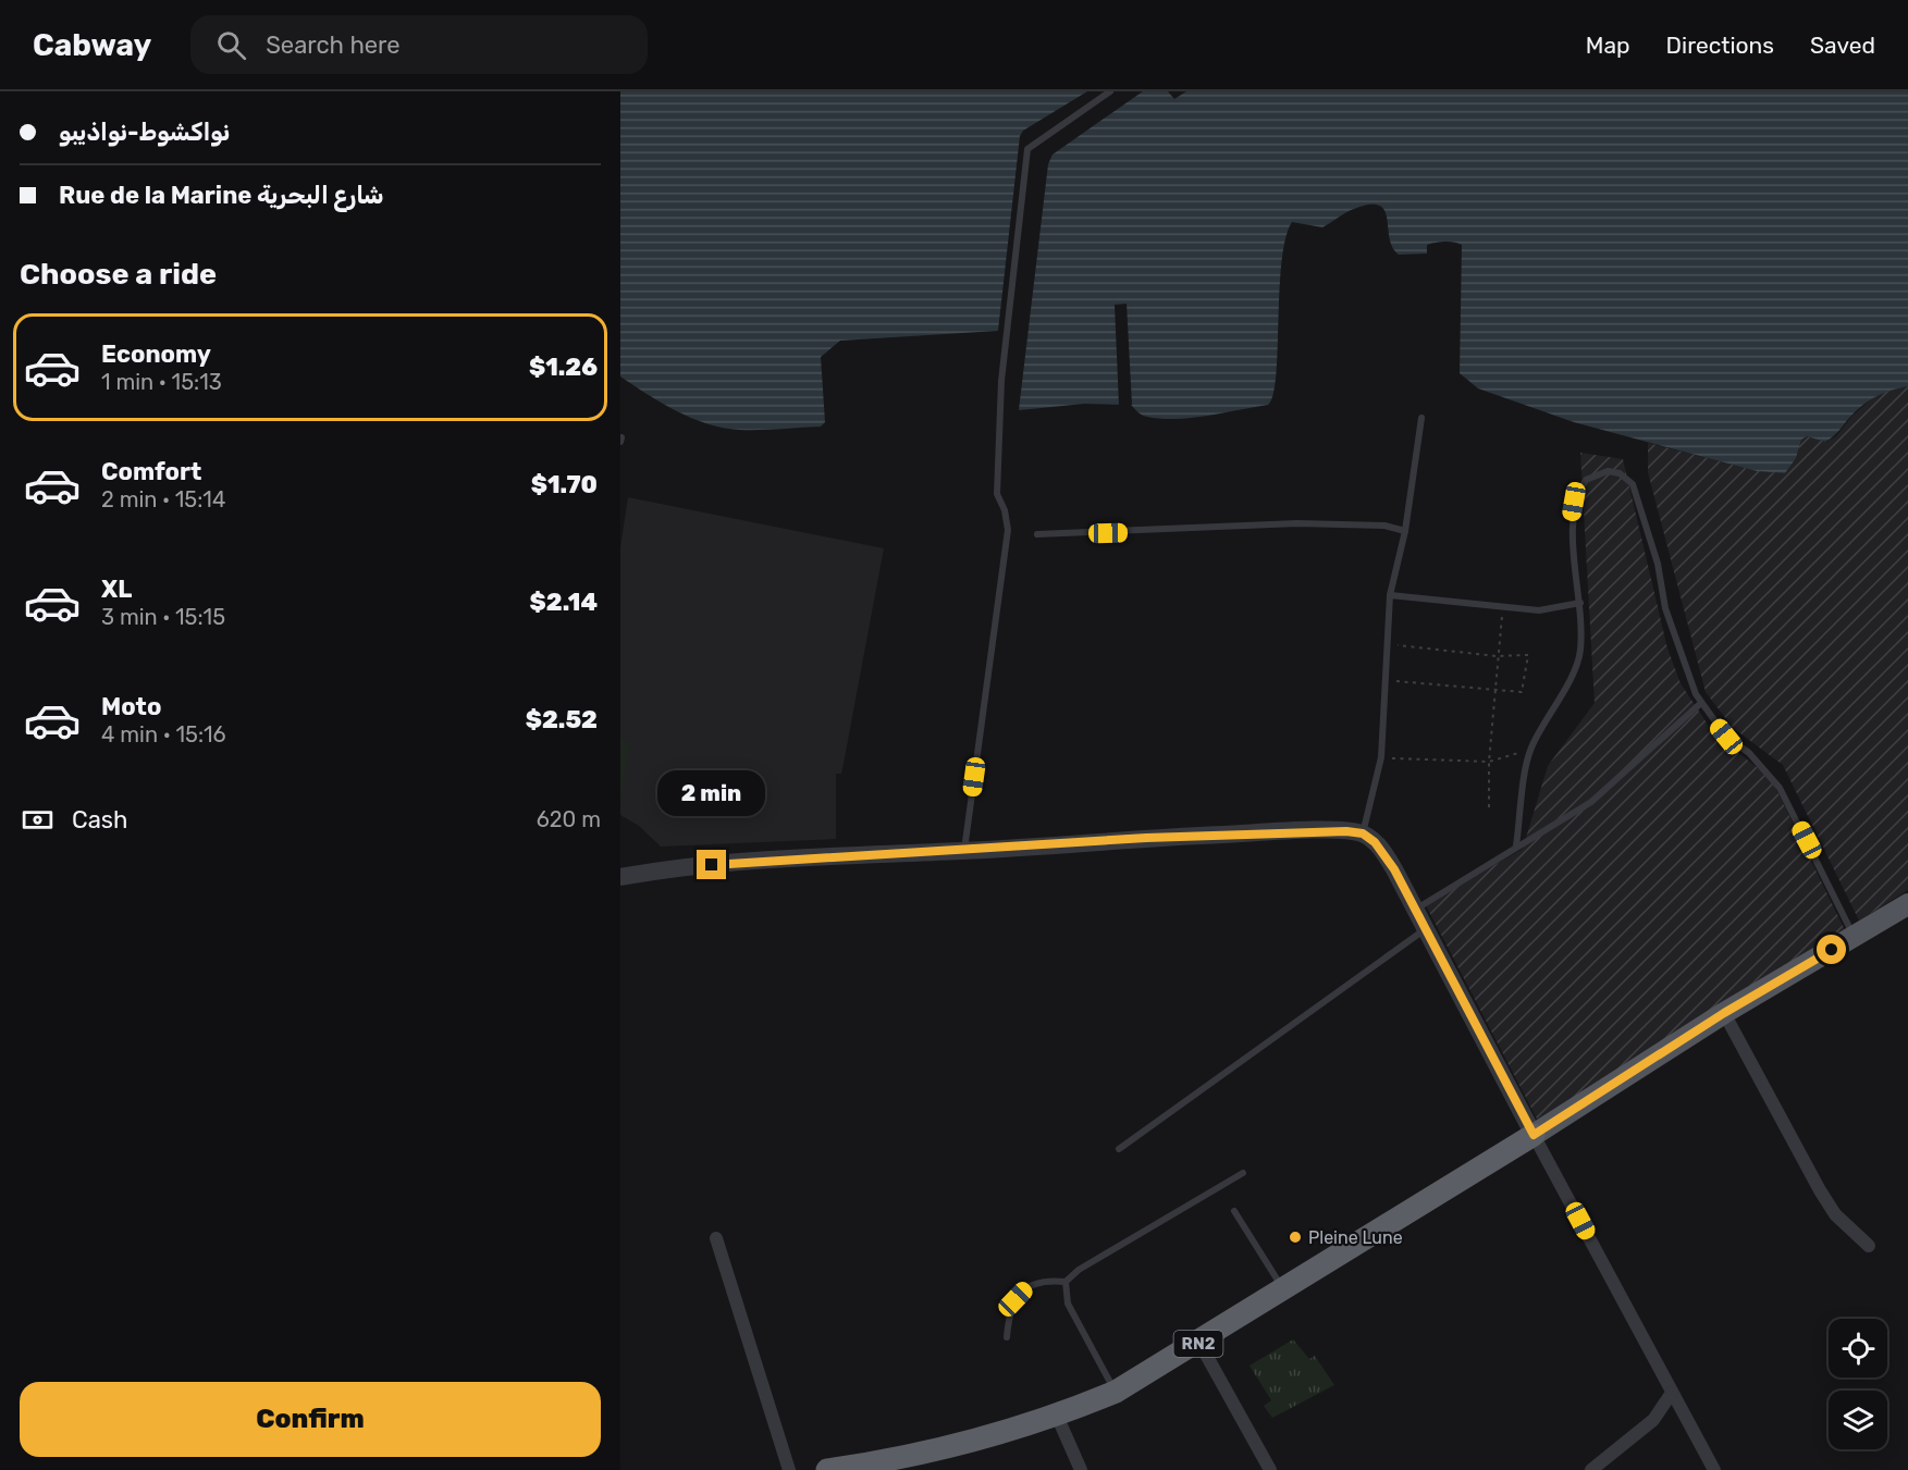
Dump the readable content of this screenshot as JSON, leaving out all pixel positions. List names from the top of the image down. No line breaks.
{"streets":{"highway":["RN2"]},"places":["Pleine Lune"],"page":{"header":"Cabway","search":"Search here","nav":["Map","Directions","Saved"],"banner":["نواكشوط-نواذيبو","Rue de la Marine شارع البحرية"],"heading":"Choose a ride","list":[{"name":"Economy","note":"1 min · 15:13","value":"$1.26"},{"name":"Comfort","note":"2 min · 15:14","value":"$1.70"},{"name":"XL","note":"3 min · 15:15","value":"$2.14"},{"name":"Moto","note":"4 min · 15:16","value":"$2.52"}],"bubble":"2 min","pay":["Cash","620 m"],"buttons":"Confirm"}}
